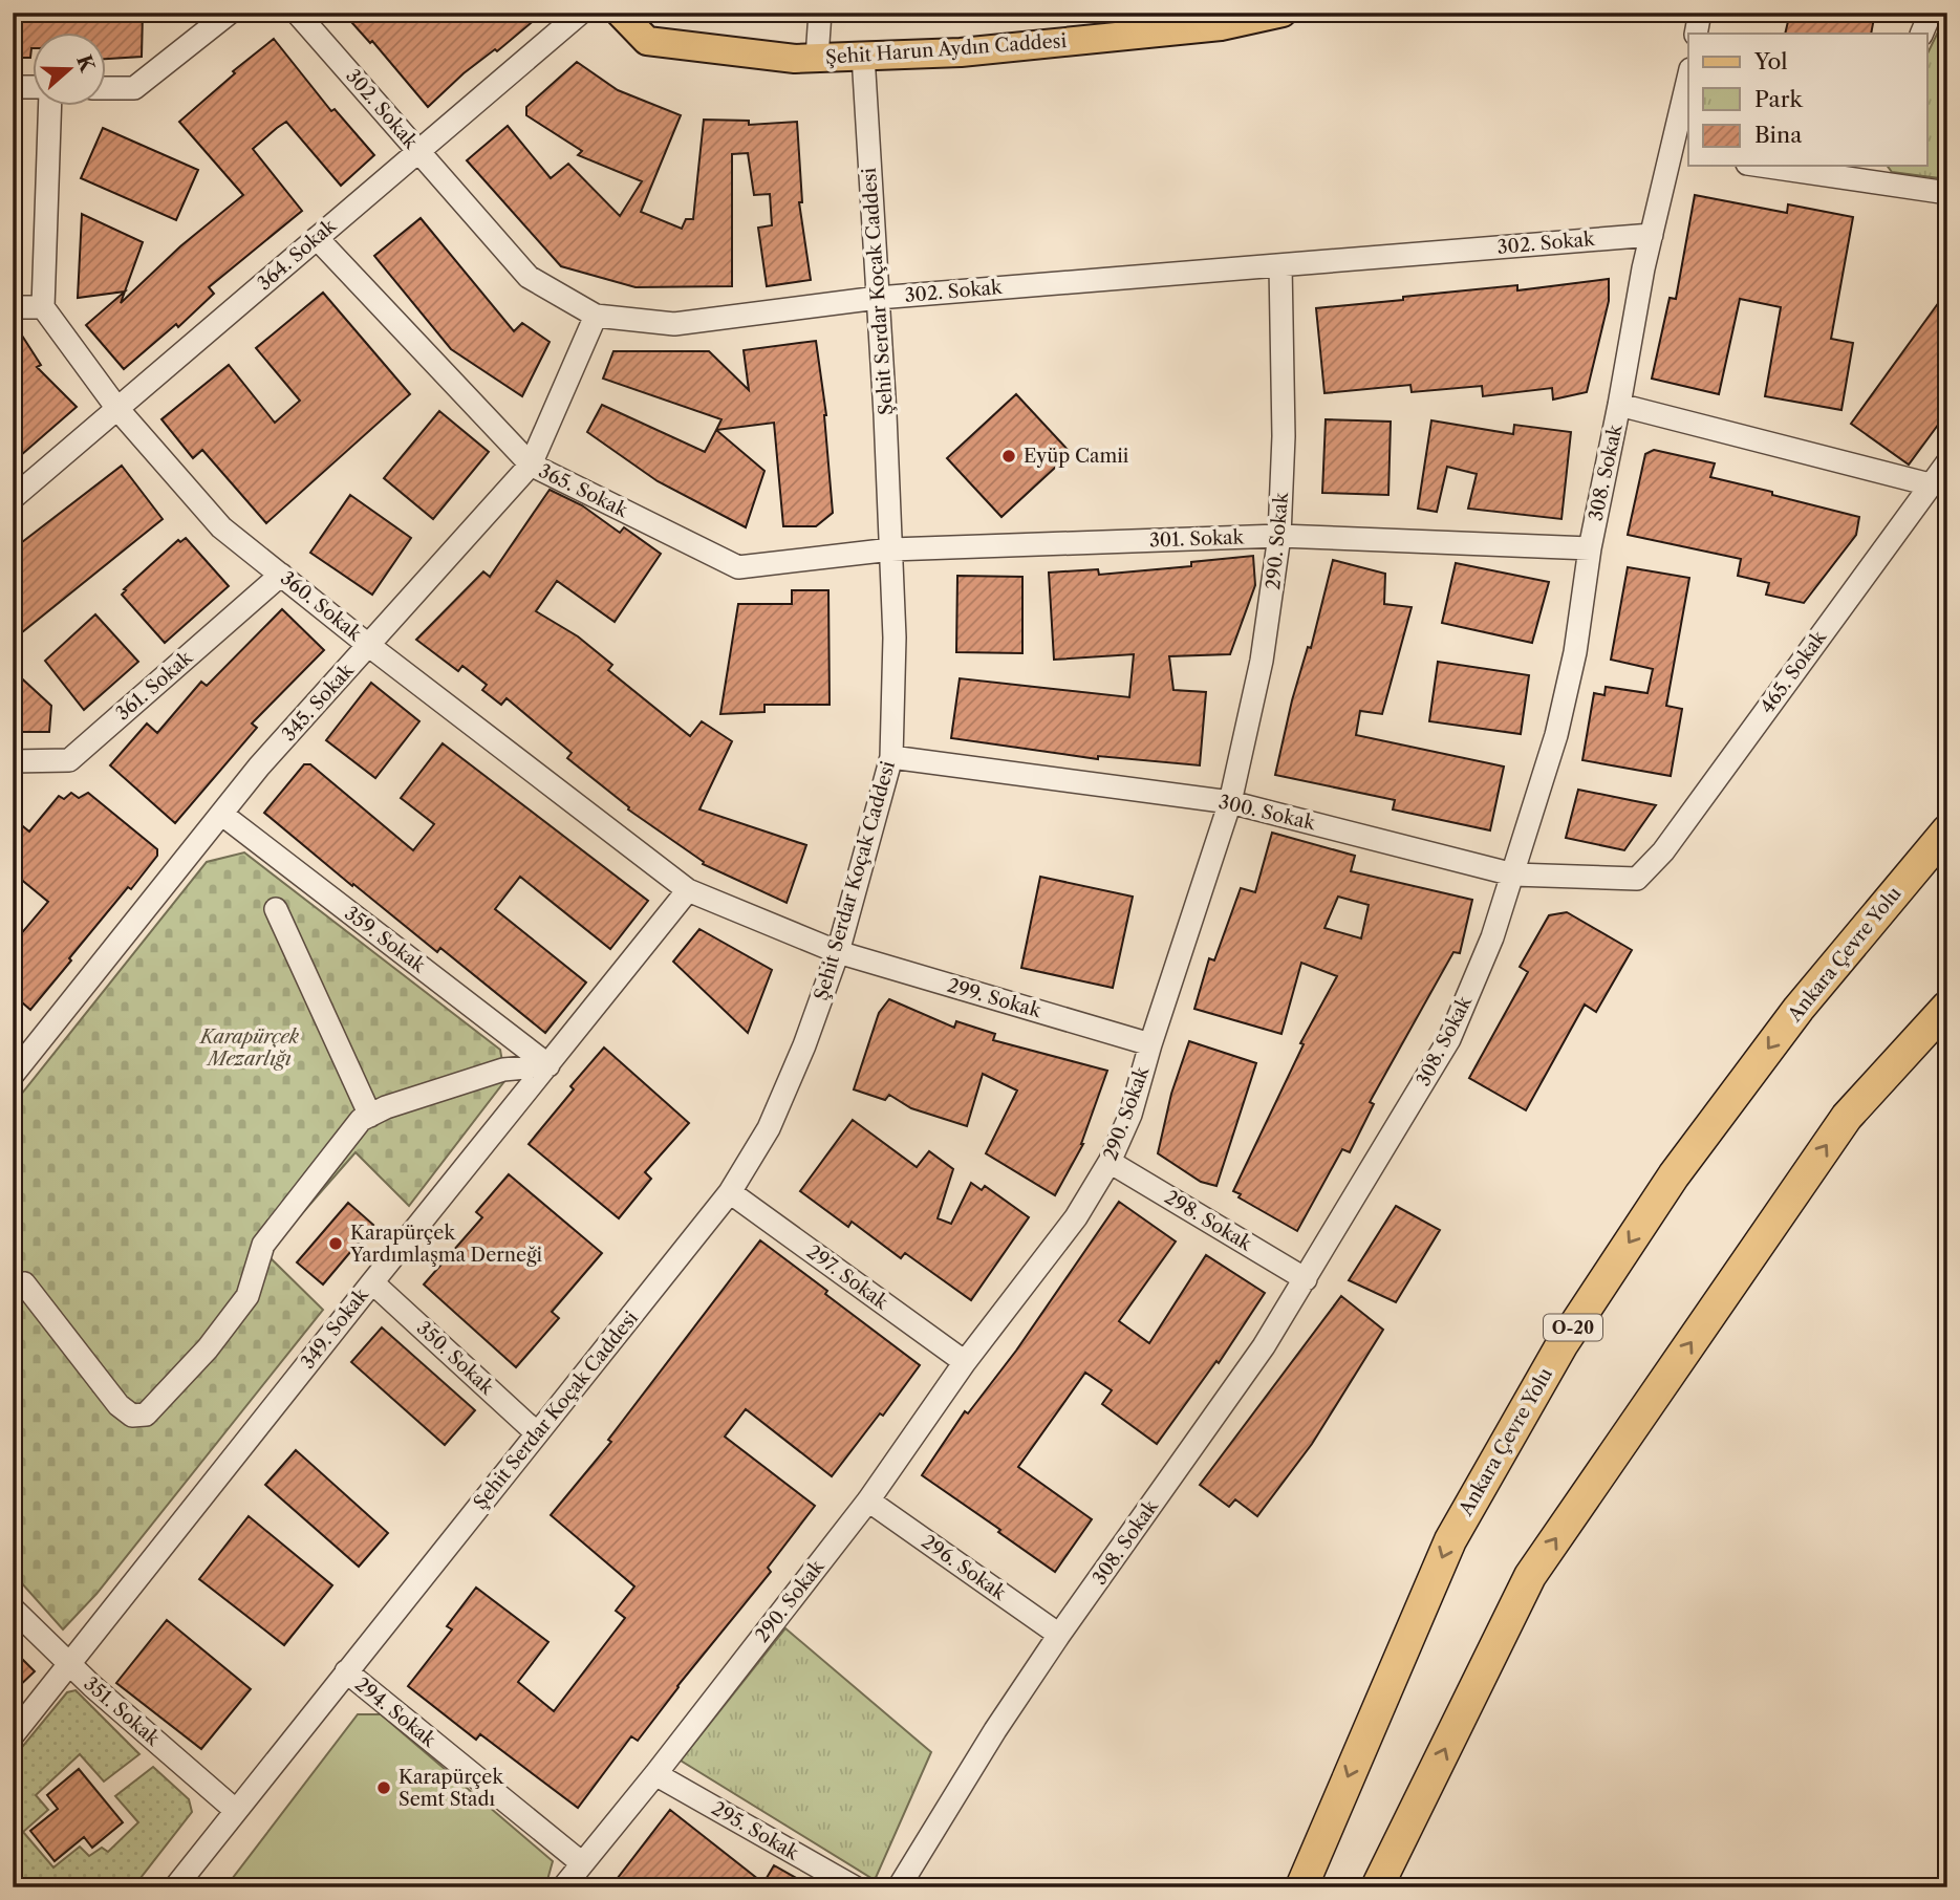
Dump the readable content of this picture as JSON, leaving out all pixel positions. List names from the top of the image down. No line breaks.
{"streets":{"highway":["Ankara Çevre Yolu","O-20"],"main road":["Şehit Harun Aydın Caddesi"],"street":["302. Sokak","364. Sokak","Şehit Serdar Koçak Caddesi","308. Sokak","365. Sokak","301. Sokak","290. Sokak","360. Sokak","465. Sokak","361. Sokak","345. Sokak","300. Sokak","359. Sokak","299. Sokak","298. Sokak","297. Sokak","349. Sokak","350. Sokak","296. Sokak","351. Sokak","294. Sokak","295. Sokak"]},"crossings":[["Şehit Harun Aydın Caddesi","Şehit Serdar Koçak Caddesi"],["302. Sokak","364. Sokak"],["302. Sokak","Şehit Serdar Koçak Caddesi"],["302. Sokak","308. Sokak"],["302. Sokak","290. Sokak"],["302. Sokak","345. Sokak"],["364. Sokak","365. Sokak"],["364. Sokak","360. Sokak"],["Şehit Serdar Koçak Caddesi","365. Sokak"],["Şehit Serdar Koçak Caddesi","301. Sokak"],["Şehit Serdar Koçak Caddesi","360. Sokak"],["Şehit Serdar Koçak Caddesi","300. Sokak"],["Şehit Serdar Koçak Caddesi","299. Sokak"],["Şehit Serdar Koçak Caddesi","297. Sokak"],["Şehit Serdar Koçak Caddesi","350. Sokak"],["Şehit Serdar Koçak Caddesi","351. Sokak"],["Şehit Serdar Koçak Caddesi","294. Sokak"],["308. Sokak","301. Sokak"],["308. Sokak","300. Sokak"],["308. Sokak","298. Sokak"],["308. Sokak","296. Sokak"],["365. Sokak","301. Sokak"],["365. Sokak","345. Sokak"],["301. Sokak","290. Sokak"],["290. Sokak","300. Sokak"],["290. Sokak","299. Sokak"],["290. Sokak","298. Sokak"],["290. Sokak","297. Sokak"],["290. Sokak","296. Sokak"],["290. Sokak","294. Sokak"],["290. Sokak","295. Sokak"],["360. Sokak","361. Sokak"],["360. Sokak","345. Sokak"],["360. Sokak","299. Sokak"],["360. Sokak","349. Sokak"],["465. Sokak","300. Sokak"],["345. Sokak","359. Sokak"],["359. Sokak","349. Sokak"],["349. Sokak","350. Sokak"],["349. Sokak","351. Sokak"]],"parks":["Karapürçek Mezarlığı"],"places":["Eyüp Camii","Karapürçek Yardımlaşma Derneği","Karapürçek Semt Stadı"],"legend":["Yol","Park","Bina"],"north":"right"}
